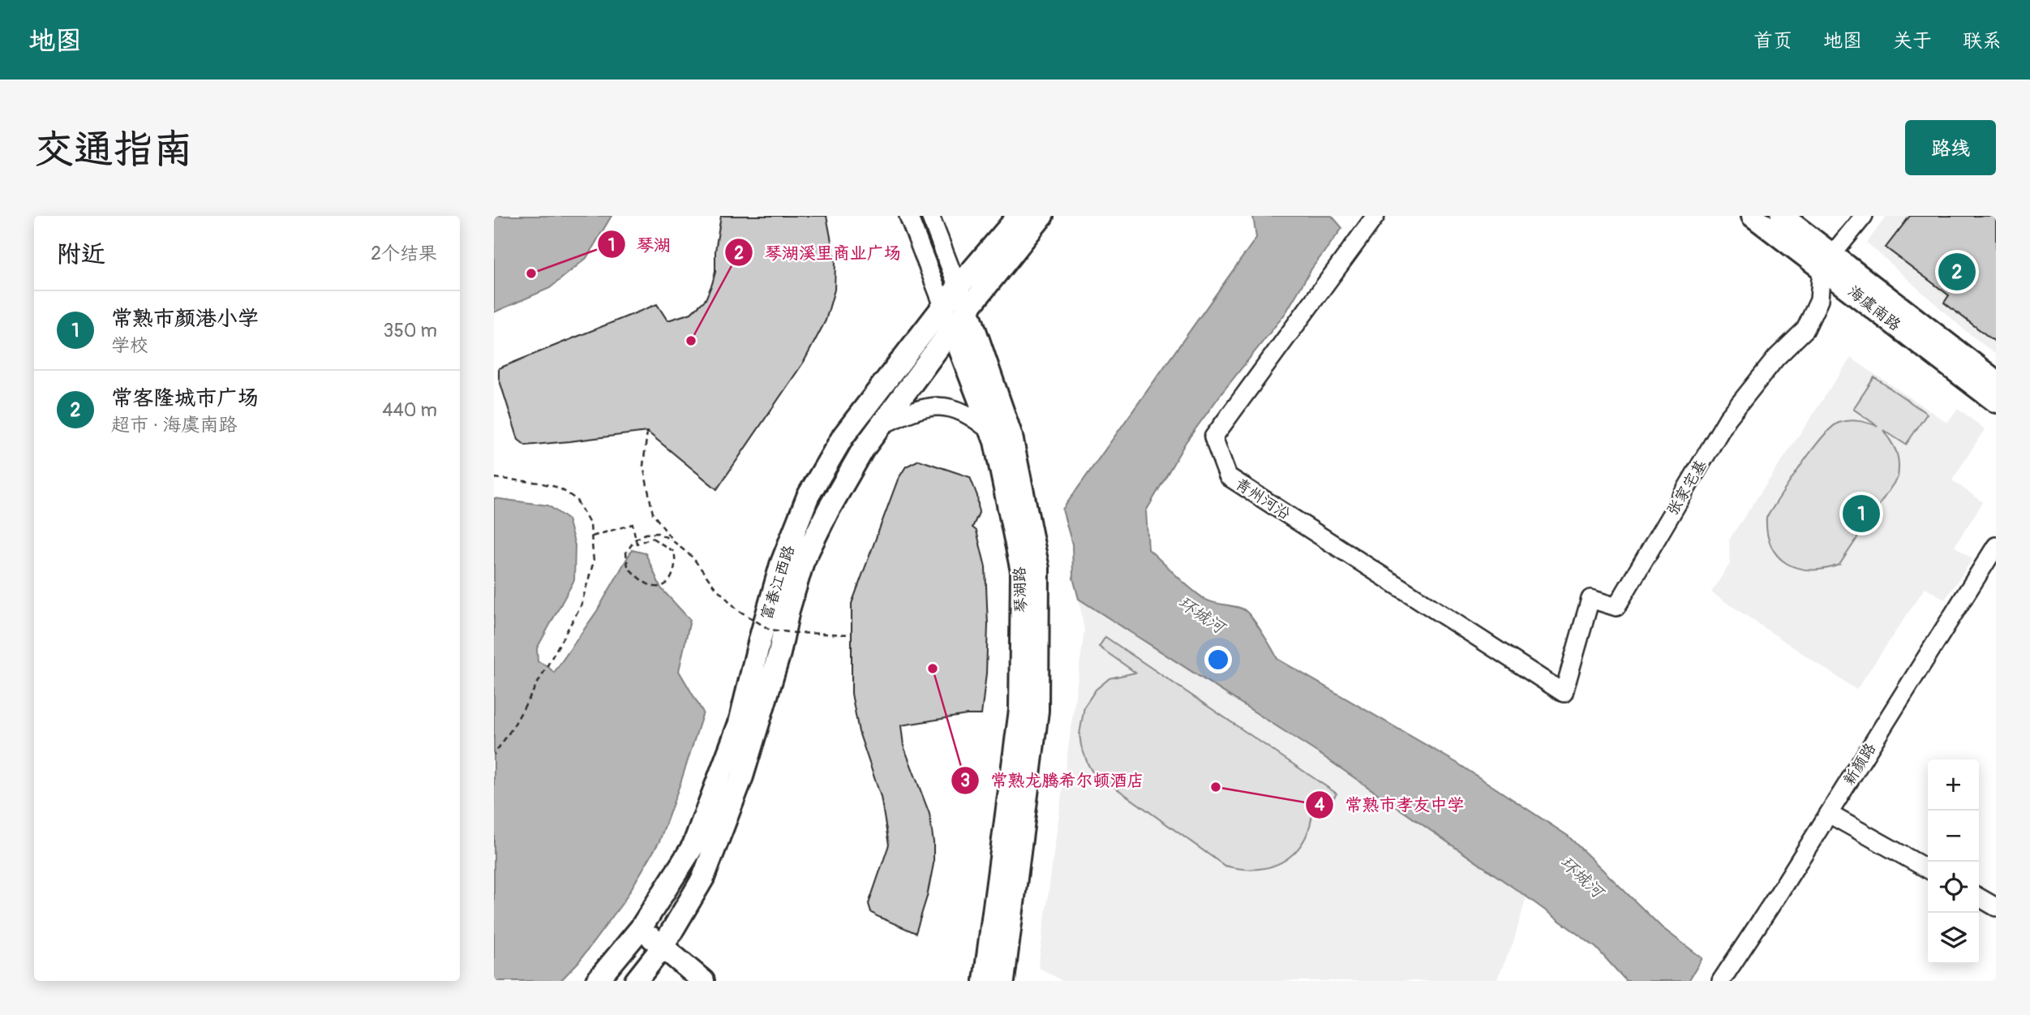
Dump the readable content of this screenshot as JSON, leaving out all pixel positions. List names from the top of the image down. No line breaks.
{"streets":{"main road":["海虞南路","富春江西路","琴湖路"],"street":["张家宅基","青州河沿","新颜路"]},"crossings":[["海虞南路","张家宅基"],["张家宅基","青州河沿"],["富春江西路","琴湖路"]],"water":["环城河"],"places":["琴湖","琴湖溪里商业广场","常熟龙腾希尔顿酒店","常熟市孝友中学"],"page":{"header":"地图","nav":["首页","地图","关于","联系"],"buttons":"路线","title":"交通指南","heading":["附近","2个结果"],"pins":["2","1"],"list":[{"mark":"1","name":"常熟市颜港小学","note":"学校","value":"350 m"},{"mark":"2","name":"常客隆城市广场","note":"超市 · 海虞南路","value":"440 m"}],"map_buttons":["+","−"]}}
